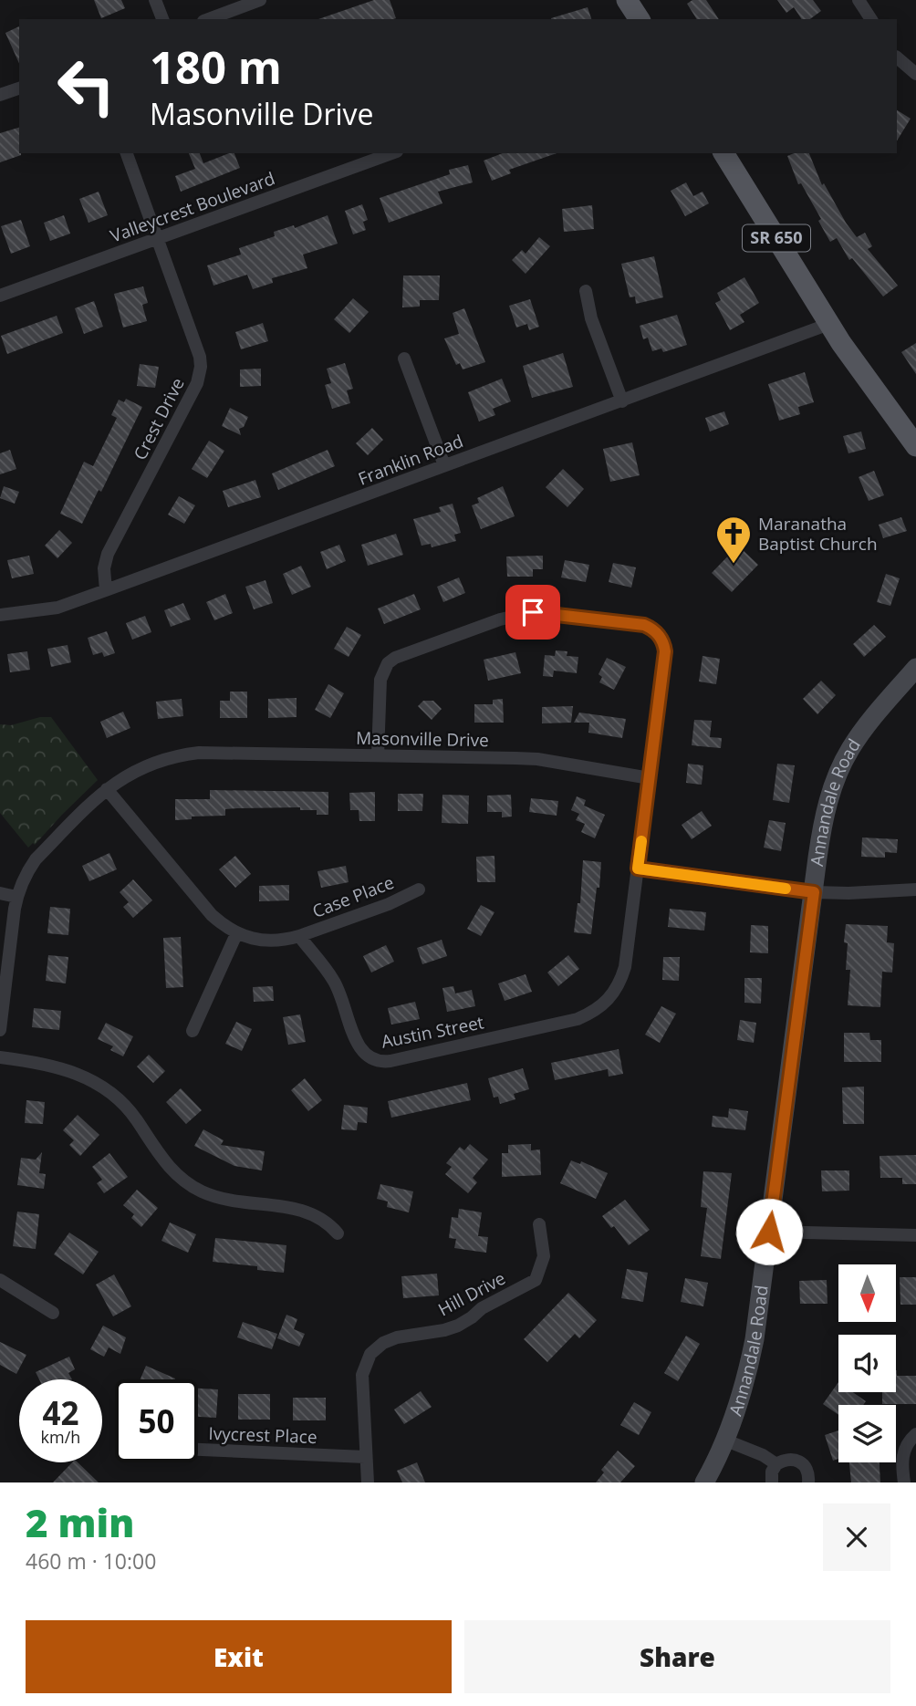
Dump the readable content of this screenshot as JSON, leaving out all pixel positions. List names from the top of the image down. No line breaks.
{"streets":{"main road":["SR 650","Annandale Road"],"street":["Valleycrest Boulevard","Crest Drive","Franklin Road","Masonville Drive","Case Place","Austin Street","Hill Drive","Ivycrest Place"]},"crossings":[["Valleycrest Boulevard","Crest Drive"],["SR 650","Franklin Road"],["Crest Drive","Franklin Road"],["Case Place","Austin Street"],["Hill Drive","Ivycrest Place"]],"places":{"church":["Maranatha Baptist Church"]},"north":"bottom","page":{"turn":["180 m","Masonville Drive"],"speed":"42 km/h","limit":"50","heading":["2 min","460 m · 10:00"],"buttons":["Exit","Share"]}}
